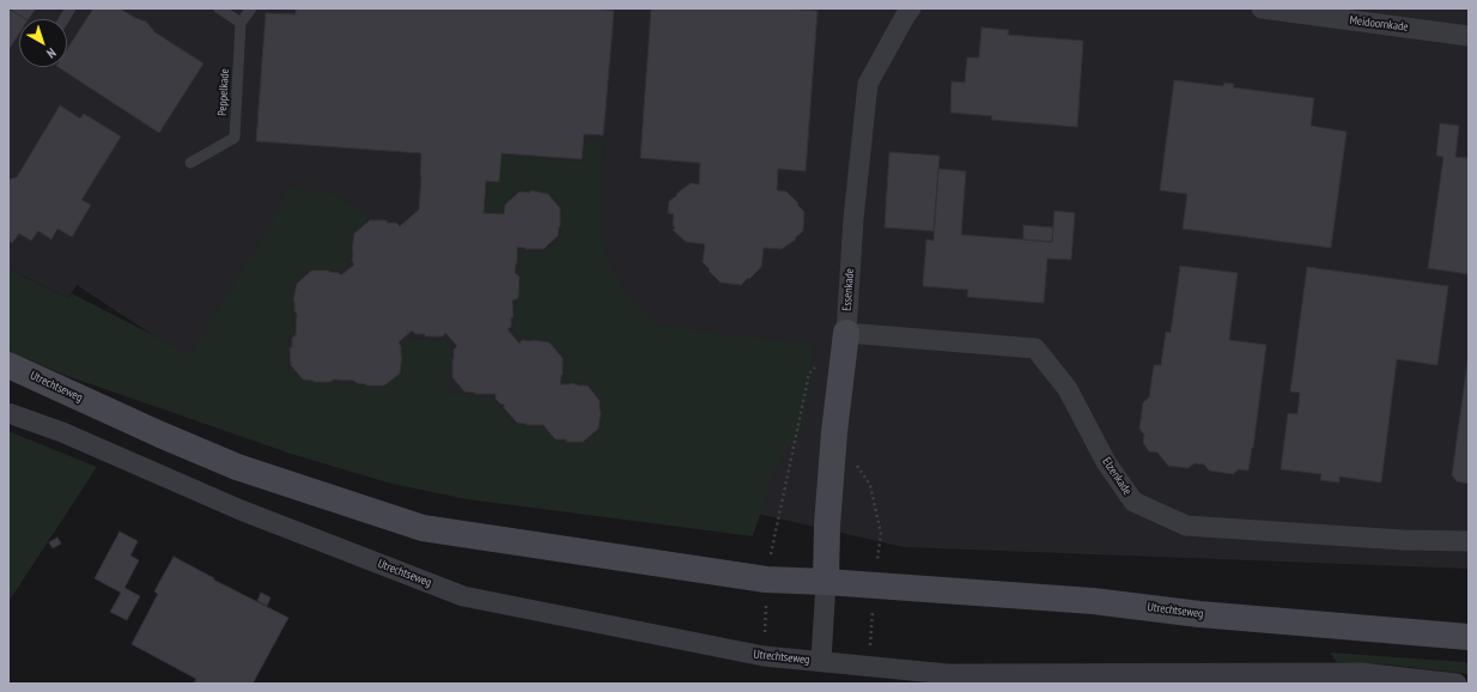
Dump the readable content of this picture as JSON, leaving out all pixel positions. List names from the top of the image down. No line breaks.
{"streets":{"main road":["Essenkade","Utrechtseweg"],"street":["Meidoornkade","Elzenkade"],"lane":["Peppelkade"]},"crossings":[["Essenkade","Utrechtseweg"],["Essenkade","Elzenkade"]],"north":"bottom right"}
